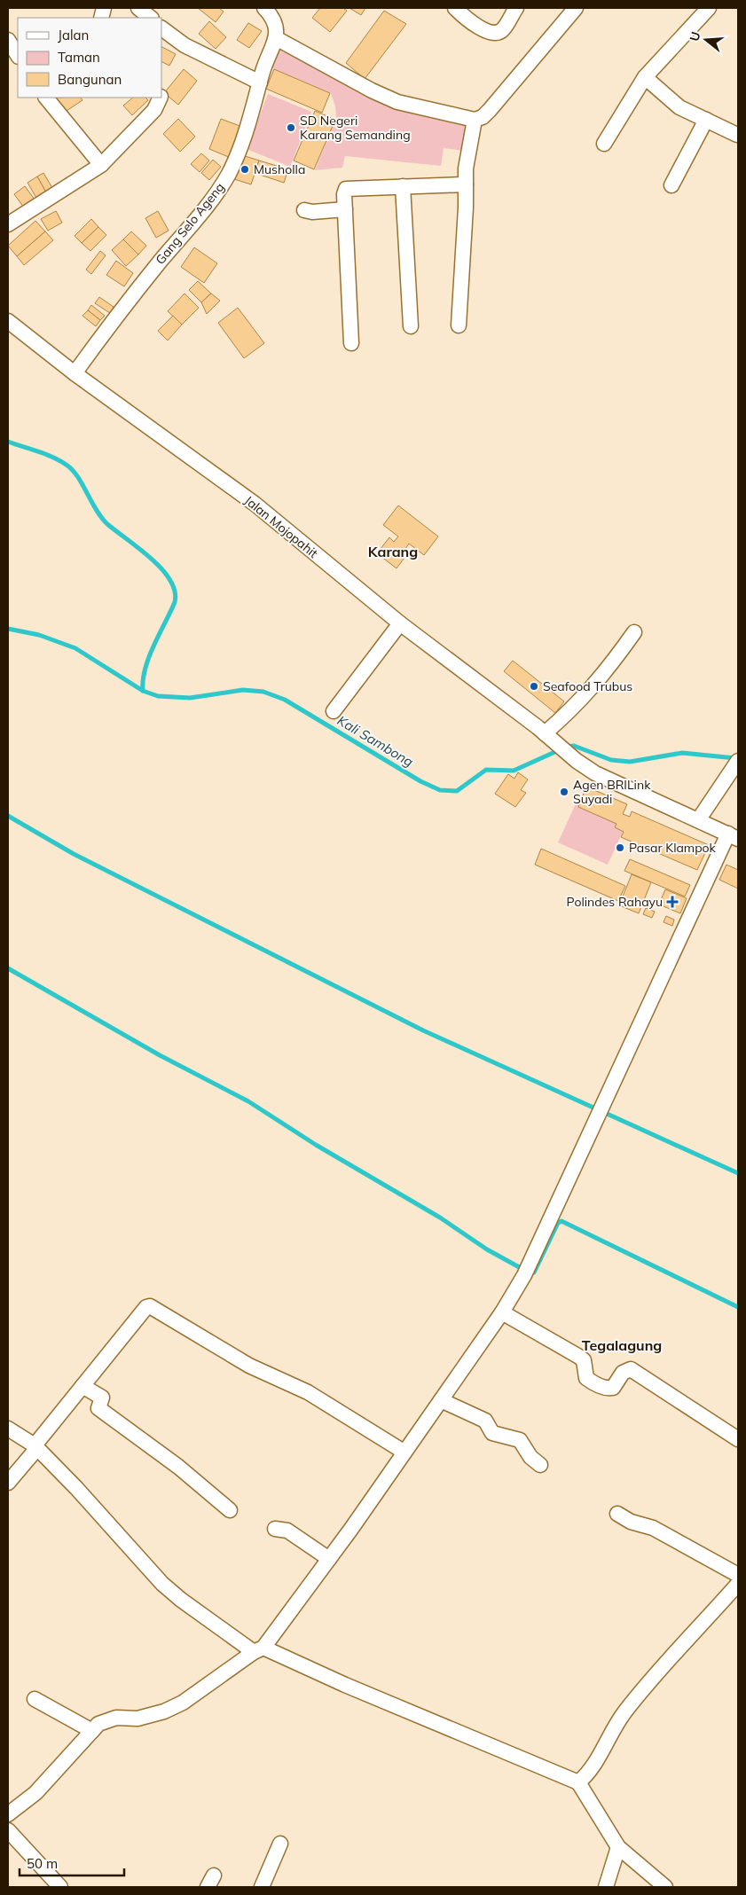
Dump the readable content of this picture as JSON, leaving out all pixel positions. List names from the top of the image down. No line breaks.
{"streets":{"street":["Gang Selo Ageng","Jalan Mojopahit"]},"crossings":[["Gang Selo Ageng","Jalan Mojopahit"]],"districts":["Karang","Tegalagung"],"water":["Kali Sambong"],"places":{"other":["SD Negeri Karang Semanding","Musholla","Seafood Trubus","Agen BRILink Suyadi","Pasar Klampok"],"health":["Polindes Rahayu"]},"legend":["Jalan","Taman","Bangunan"],"scale_bar":"50 m","north":"left"}
